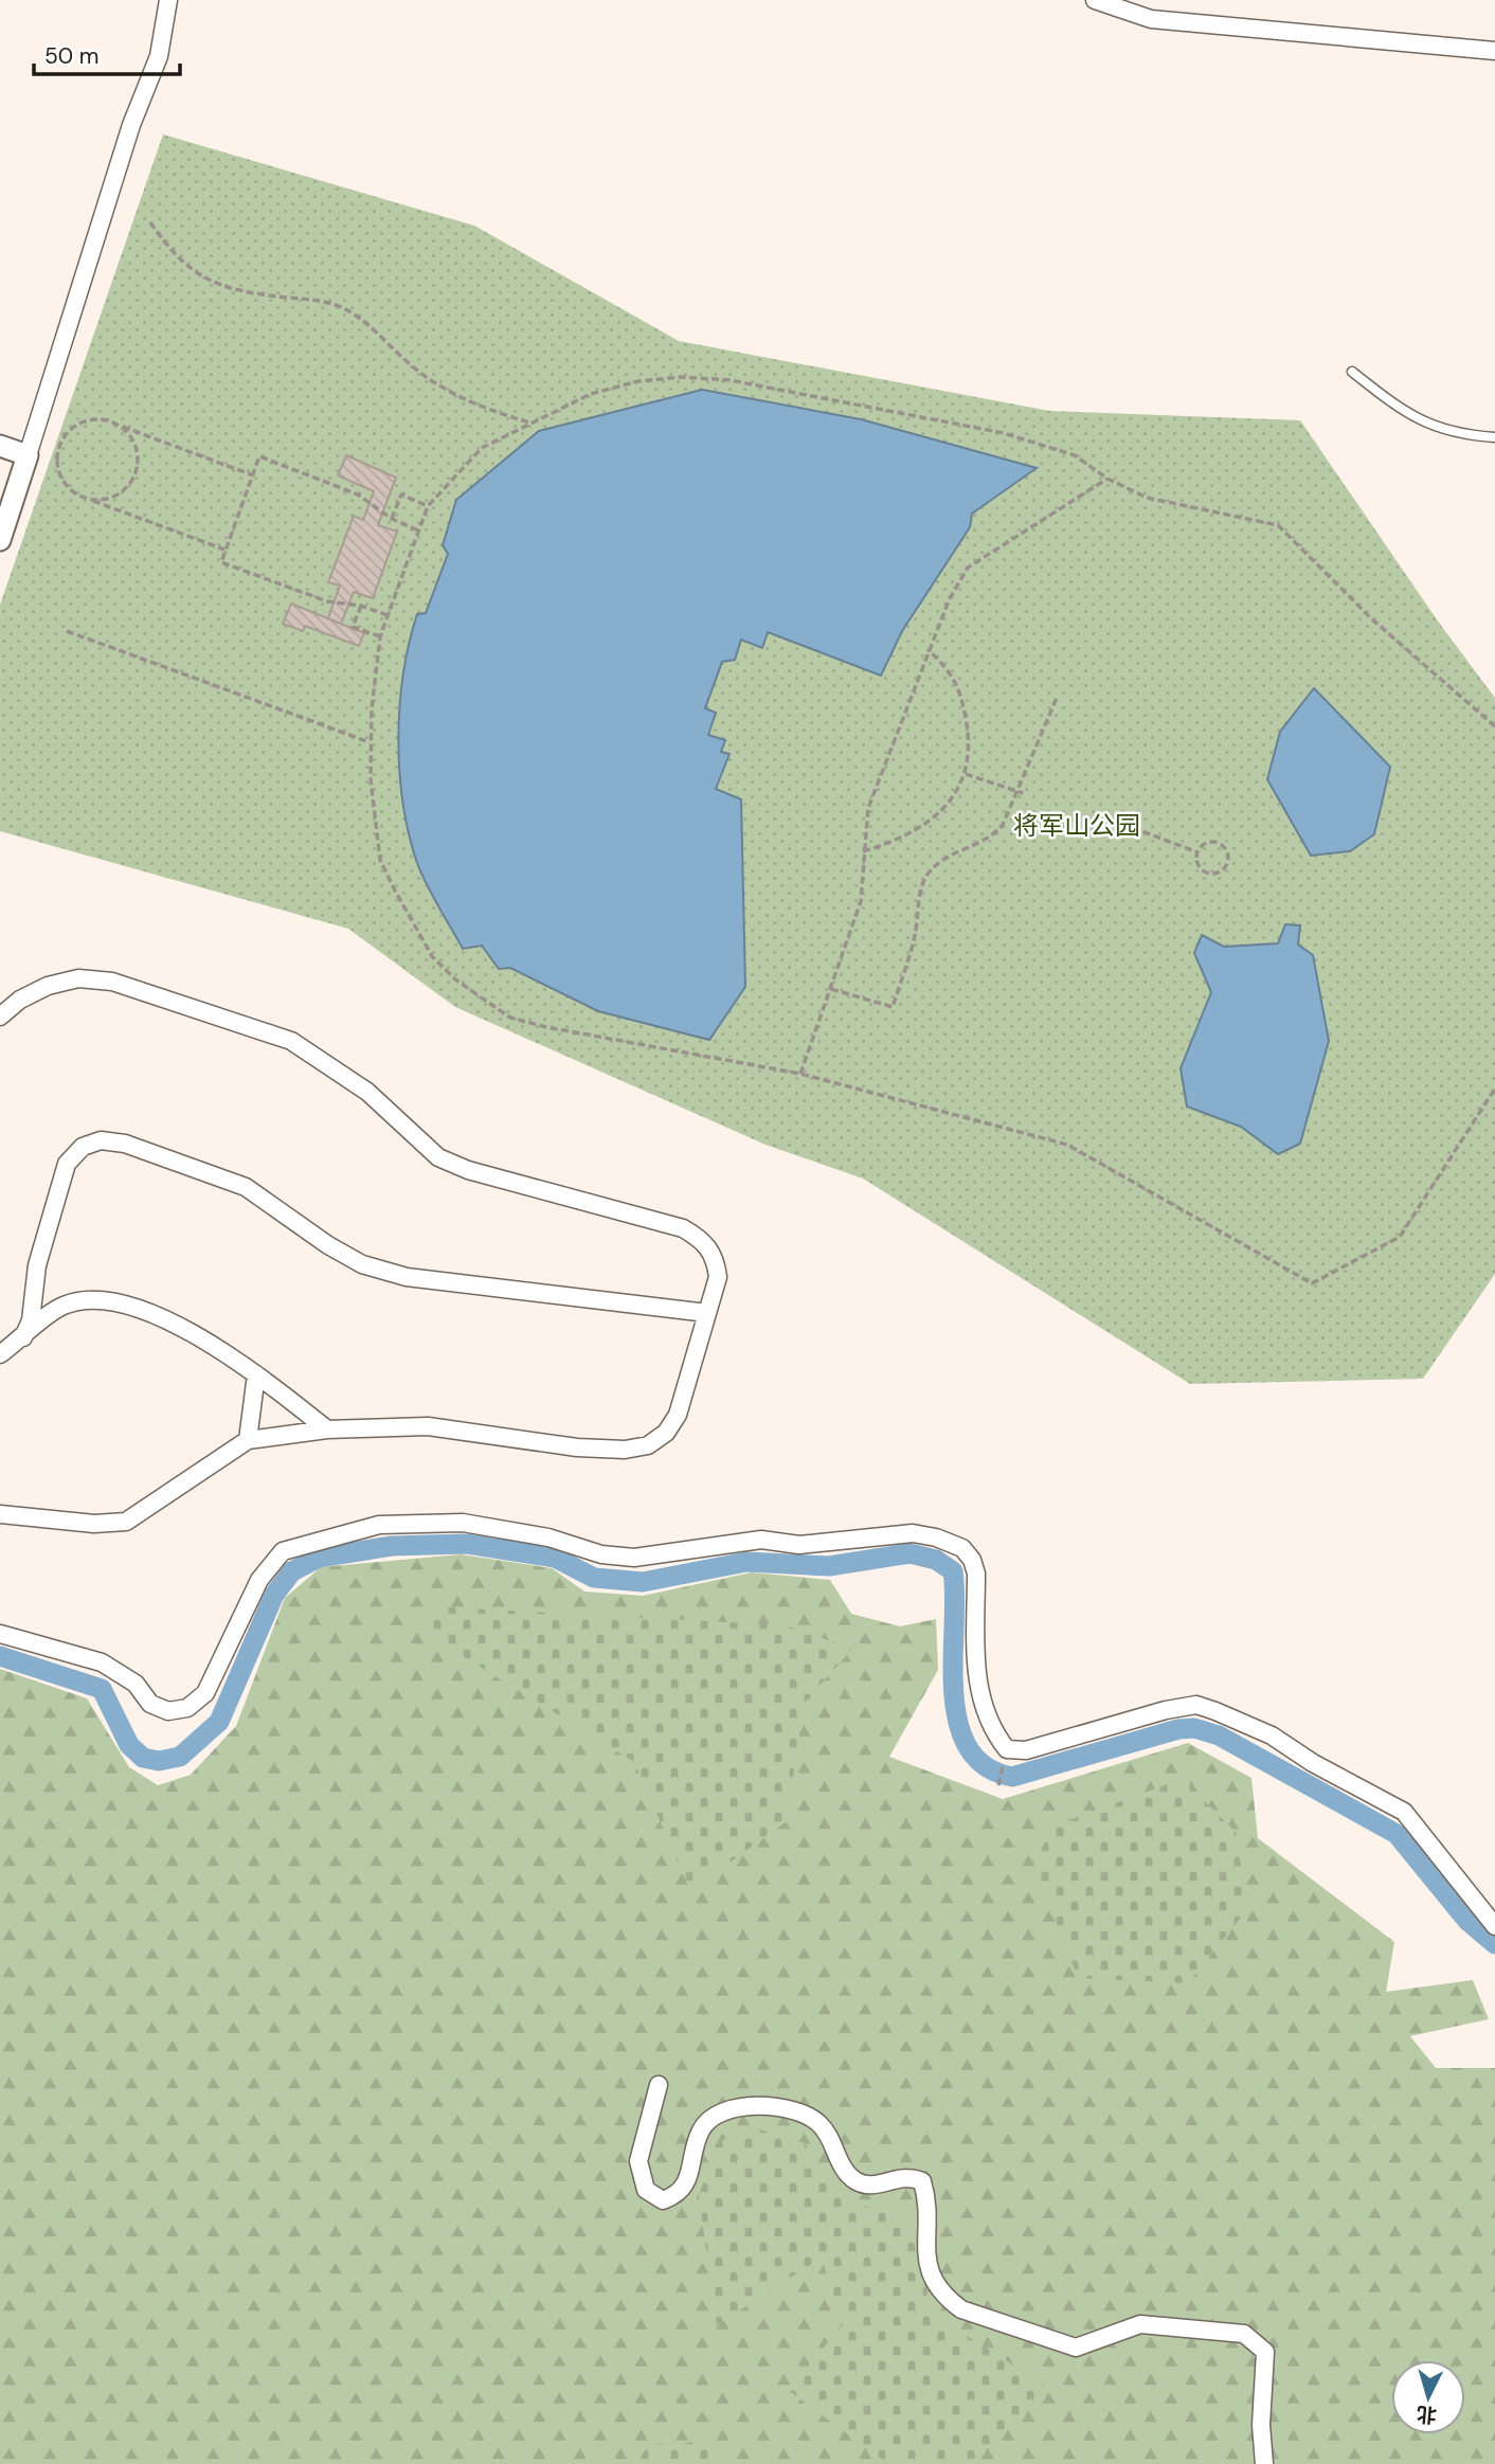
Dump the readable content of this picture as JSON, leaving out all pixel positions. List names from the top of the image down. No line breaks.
{"parks":["将军山公园"],"scale_bar":"50 m","north":"bottom"}
